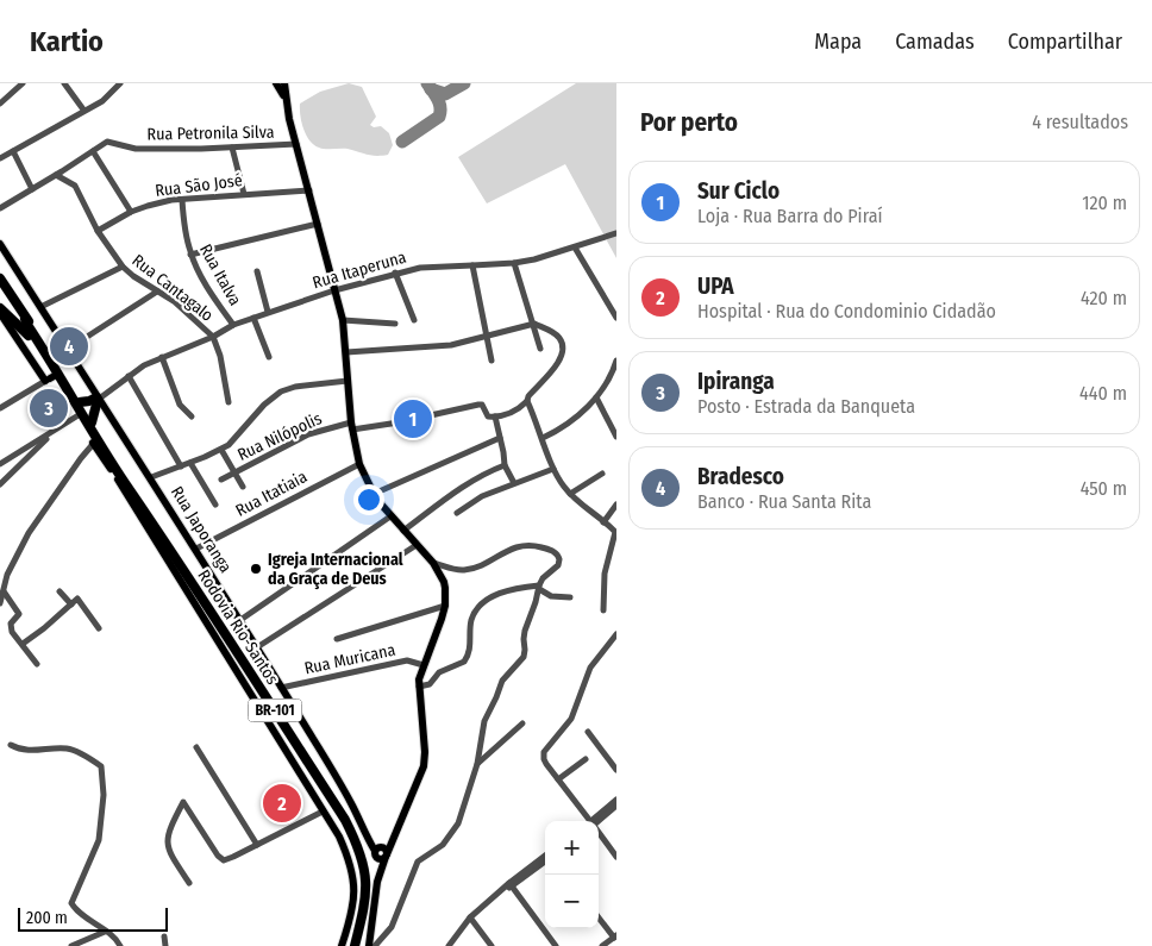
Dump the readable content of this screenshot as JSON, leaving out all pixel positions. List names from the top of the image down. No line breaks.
{"streets":{"highway":["Rodovia Rio-Santos","BR-101"],"main road":["Rua Japoranga"],"street":["Rua Petronila Silva","Rua São José","Rua Itaperuna","Rua Italva","Rua Cantagalo","Rua Nilópolis","Rua Itatiaia","Rua Muricana"]},"crossings":[["Rua Petronila Silva","Rua Cantagalo"],["Rua São José","Rua Italva"],["Rua São José","Rua Cantagalo"],["Rua Itaperuna","Rua Italva"],["Rua Itaperuna","Rua Cantagalo"],["Rua Itaperuna","Rua Japoranga"],["Rua Itatiaia","Rua Japoranga"],["Rua Japoranga","Rua Muricana"]],"places":["Igreja Internacional da Graça de Deus"],"scale_bar":"200 m","page":{"header":"Kartio","nav":["Mapa","Camadas","Compartilhar"],"heading":["Por perto","4 resultados"],"list":[{"mark":"1","name":"Sur Ciclo","note":"Loja · Rua Barra do Piraí","value":"120 m"},{"mark":"2","name":"UPA","note":"Hospital · Rua do Condominio Cidadão","value":"420 m"},{"mark":"3","name":"Ipiranga","note":"Posto · Estrada da Banqueta","value":"440 m"},{"mark":"4","name":"Bradesco","note":"Banco · Rua Santa Rita","value":"450 m"}],"pins":["4","3","1","2"],"map_buttons":["+","−"],"scale":"200 m"}}
